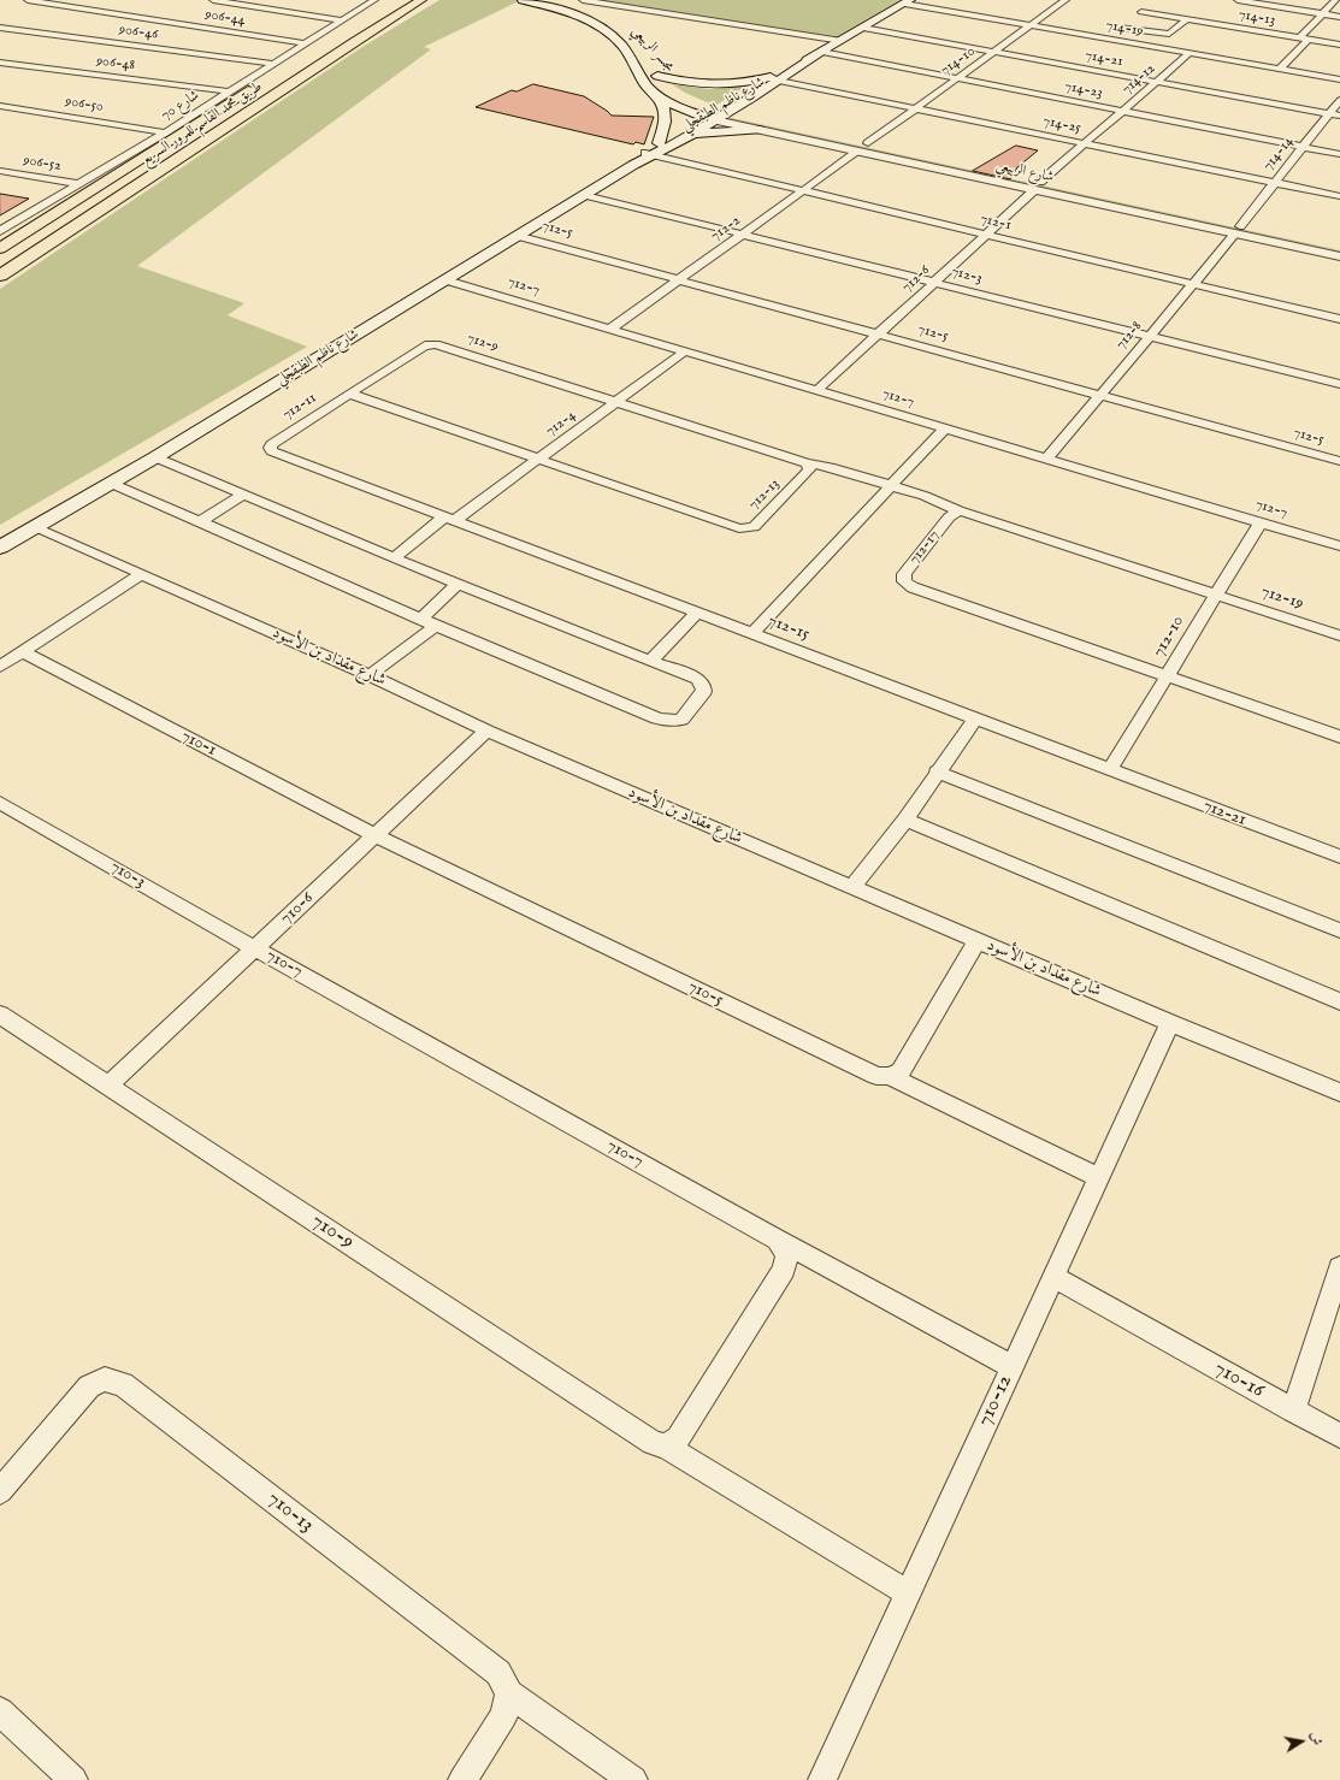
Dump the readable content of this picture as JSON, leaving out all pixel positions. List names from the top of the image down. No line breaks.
{"streets":{"highway":["طريق محمد القاسم للمرور السريع"],"main road":["مجسر الربيعي","شارع ناظم الطبقجلي"],"street":["906-44","714-13","714-19","906-46","714-21","714-10","906-48","714-12","714-23","906-50","شارع 70","714-25","714-14","906-52","شارع الربيعي","712-1","712-2","712-5","712-3","712-6","712-7","712-8","712-9","712-11","712-4","712-13","712-17","712-19","712-15","712-10","شارع مقداد بن الأسود","710-1","712-21","710-3","710-6","710-7","710-5","710-9","710-16","710-12","710-13"]},"crossings":[["906-44","شارع 70"],["714-19","714-10"],["714-19","714-12"],["714-19","شارع ناظم الطبقجلي"],["906-46","شارع 70"],["مجسر الربيعي","شارع ناظم الطبقجلي"],["مجسر الربيعي","شارع الربيعي"],["714-21","714-10"],["714-21","714-12"],["714-21","شارع ناظم الطبقجلي"],["714-21","714-14"],["714-10","714-23"],["714-10","714-25"],["714-10","شارع الربيعي"],["906-48","شارع 70"],["714-12","714-23"],["714-12","714-25"],["714-12","شارع الربيعي"],["714-12","712-6"],["714-23","شارع ناظم الطبقجلي"],["714-23","714-14"],["906-50","شارع 70"],["شارع ناظم الطبقجلي","714-25"],["شارع ناظم الطبقجلي","شارع الربيعي"],["شارع ناظم الطبقجلي","712-1"],["شارع ناظم الطبقجلي","712-5"],["شارع ناظم الطبقجلي","712-3"],["شارع ناظم الطبقجلي","712-7"],["شارع ناظم الطبقجلي","شارع مقداد بن الأسود"],["شارع 70","906-52"],["714-25","714-14"],["714-14","شارع الربيعي"],["714-14","712-8"],["شارع الربيعي","712-2"],["شارع الربيعي","712-6"],["شارع الربيعي","712-8"],["712-1","712-2"],["712-1","712-6"],["712-1","712-8"],["712-2","712-5"],["712-2","712-3"],["712-2","712-7"],["712-5","712-6"],["712-5","712-8"],["712-3","712-6"],["712-3","712-8"],["712-6","712-7"],["712-7","712-8"],["712-7","712-4"],["712-7","712-10"],["712-9","712-11"],["712-9","712-4"],["712-9","712-13"],["712-11","712-4"],["712-11","712-15"],["712-4","712-13"],["712-4","712-15"],["712-17","712-10"],["712-19","712-10"],["712-15","712-10"],["712-15","712-21"],["712-10","712-21"],["شارع مقداد بن الأسود","710-6"],["شارع مقداد بن الأسود","710-12"],["710-1","710-6"],["710-1","710-5"],["710-3","710-6"],["710-3","710-7"],["710-6","710-7"],["710-6","710-5"],["710-6","710-9"],["710-7","710-12"],["710-5","710-12"],["710-9","710-12"],["710-16","710-12"]],"north":"right"}
